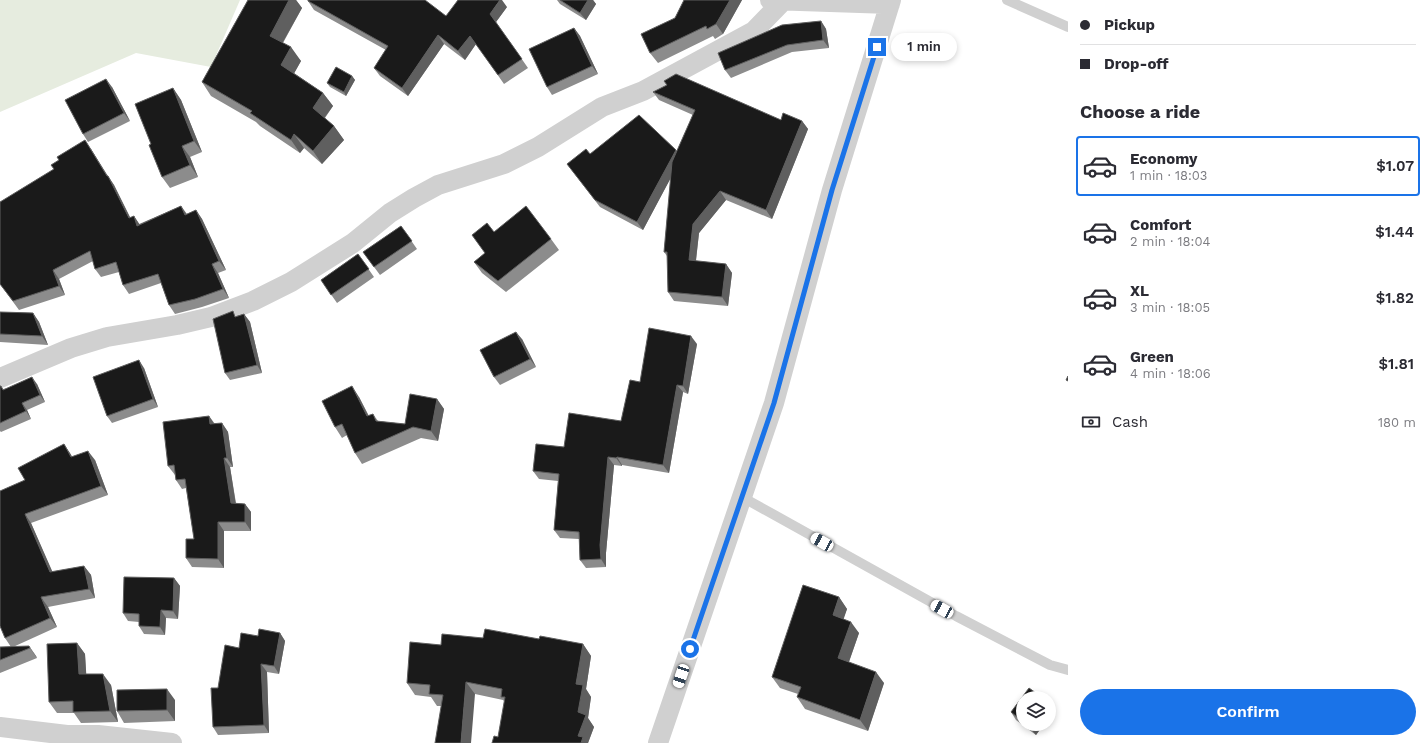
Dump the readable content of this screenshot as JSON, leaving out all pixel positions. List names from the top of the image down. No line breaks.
{"page":{"banner":["Pickup","Drop-off"],"bubble":"1 min","heading":"Choose a ride","list":[{"name":"Economy","note":"1 min · 18:03","value":"$1.07"},{"name":"Comfort","note":"2 min · 18:04","value":"$1.44"},{"name":"XL","note":"3 min · 18:05","value":"$1.82"},{"name":"Green","note":"4 min · 18:06","value":"$1.81"}],"pay":["Cash","180 m"],"buttons":"Confirm"}}
